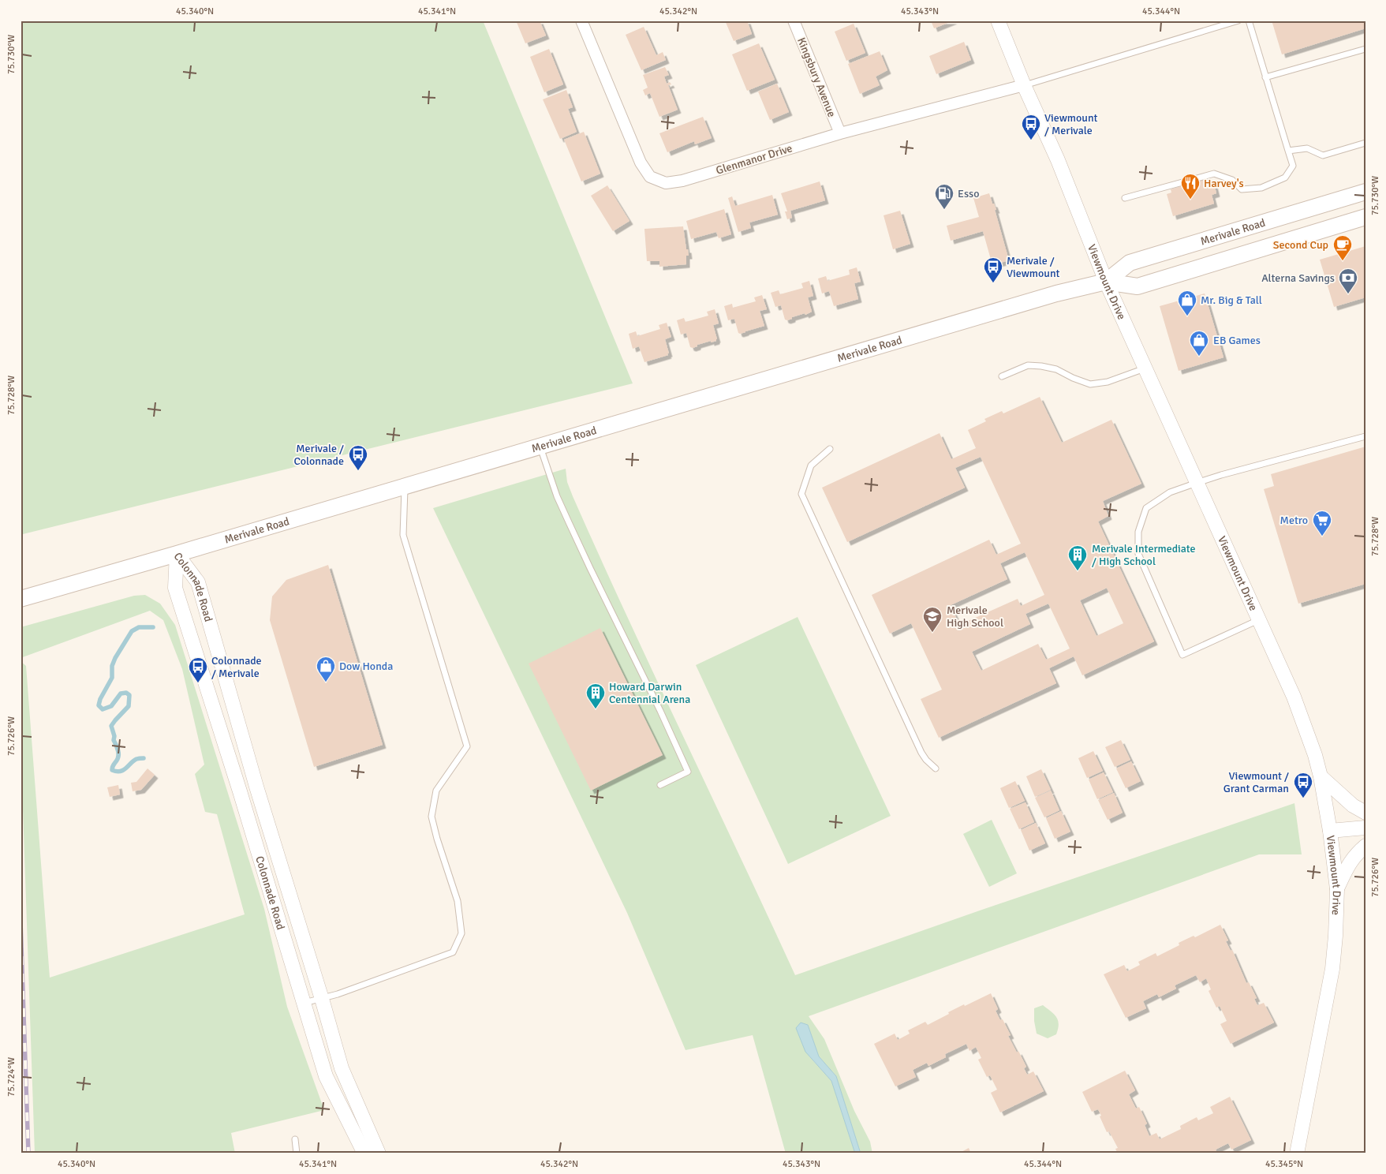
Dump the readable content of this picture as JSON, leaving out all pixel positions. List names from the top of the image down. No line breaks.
{"streets":{"main road":["Merivale Road"],"street":["Kingsbury Avenue","Glenmanor Drive","Viewmount Drive","Colonnade Road"]},"crossings":[["Kingsbury Avenue","Glenmanor Drive"],["Glenmanor Drive","Viewmount Drive"],["Merivale Road","Viewmount Drive"],["Merivale Road","Colonnade Road"]],"places":{"bus stop":["Viewmount / Merivale","Merivale / Viewmount","Merivale / Colonnade","Colonnade / Merivale","Viewmount / Grant Carman"],"restaurant":["Harvey's"],"fuel station":["Esso"],"cafe":["Second Cup"],"bank":["Alterna Savings"],"shop":["Mr. Big & Tall","EB Games","Dow Honda"],"supermarket":["Metro"],"building":["Merivale Intermediate / High School","Howard Darwin Centennial Arena"],"school or university":["Merivale High School"]},"coordinates":["45.340°N","45.341°N","45.342°N","45.343°N","45.344°N","75.730°W","75.728°W","75.726°W","75.724°W","45.345°N"]}
